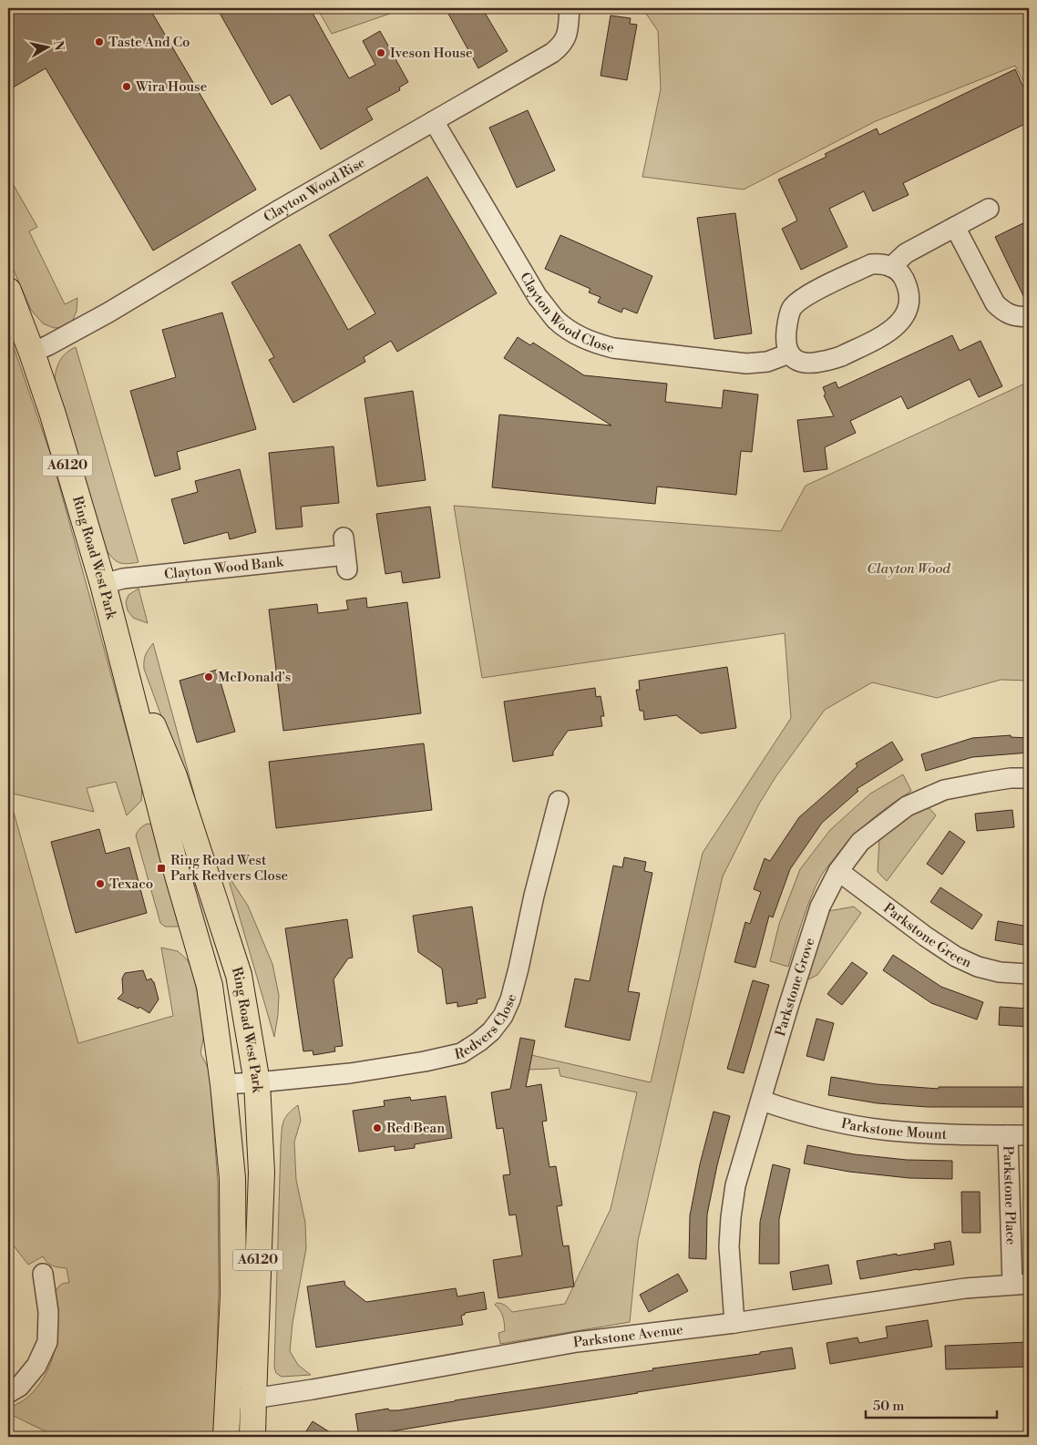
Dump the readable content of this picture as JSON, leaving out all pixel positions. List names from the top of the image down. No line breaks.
{"streets":{"highway":["A6120","Ring Road West Park"],"street":["Clayton Wood Rise","Clayton Wood Close","Clayton Wood Bank","Parkstone Green","Parkstone Grove","Redvers Close","Parkstone Mount","Parkstone Place","Parkstone Avenue"]},"crossings":[["Clayton Wood Rise","Clayton Wood Close"],["Clayton Wood Rise","Ring Road West Park"],["Ring Road West Park","Clayton Wood Bank"],["Ring Road West Park","Redvers Close"],["Ring Road West Park","Parkstone Avenue"],["Parkstone Green","Parkstone Grove"],["Parkstone Grove","Parkstone Mount"],["Parkstone Grove","Parkstone Avenue"],["Parkstone Mount","Parkstone Place"],["Parkstone Place","Parkstone Avenue"]],"parks":["Clayton Wood"],"places":{"other":["Taste And Co","Iveson House","Wira House","McDonald's","Texaco","Red Bean"],"transit":["Ring Road West Park Redvers Close"]},"scale_bar":"50 m","north":"right"}
